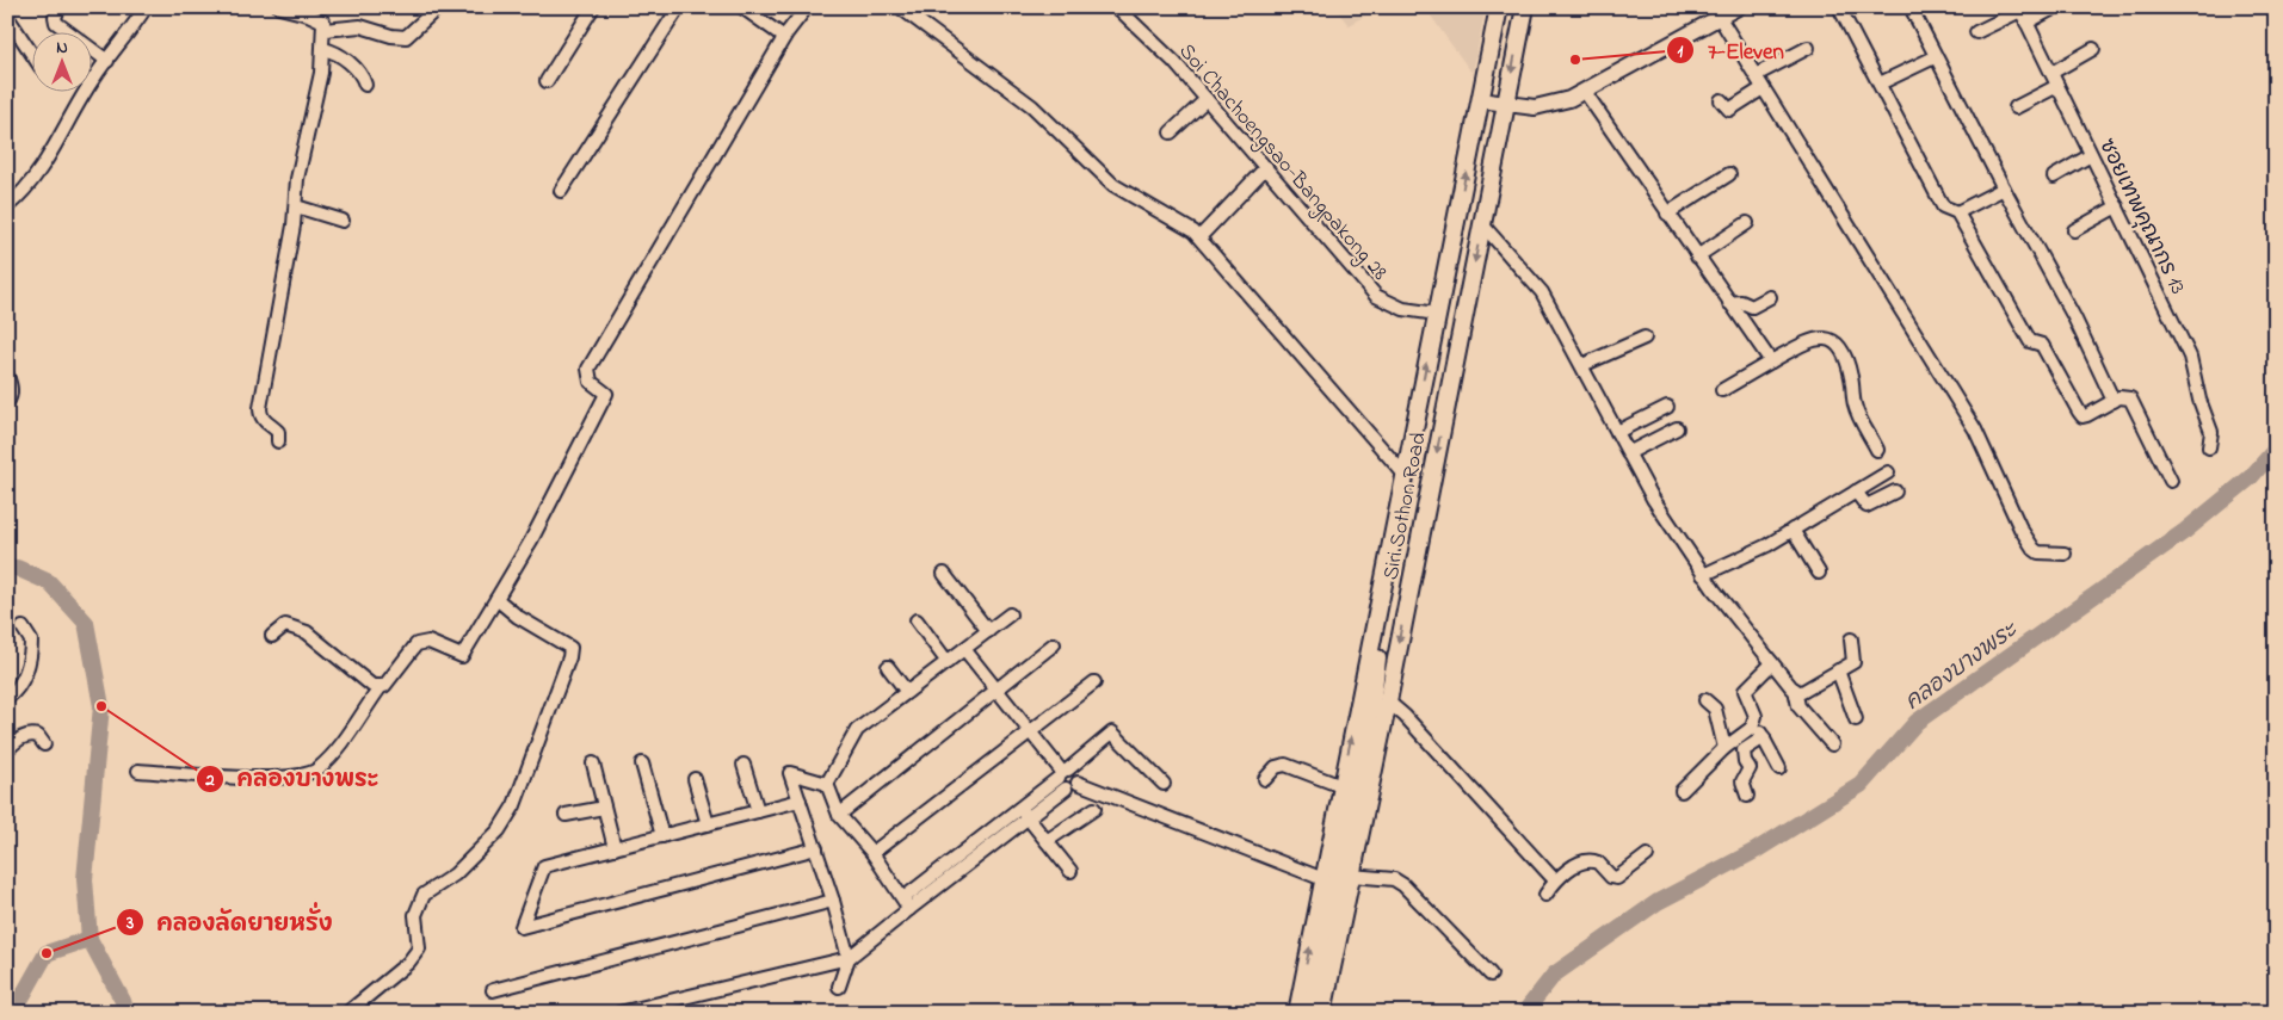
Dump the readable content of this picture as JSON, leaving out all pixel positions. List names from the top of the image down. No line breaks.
{"streets":{"highway":["Siri Sothon Road"],"street":["Soi Chachoengsao-Bangpakong 28","ซอยเทพคุณากร 13"]},"crossings":[["Soi Chachoengsao-Bangpakong 28","Siri Sothon Road"]],"water":["คลองบางพระ"],"places":["7-Eleven","คลองบางพระ","คลองลัดยายหรั่ง"],"north":"top"}
